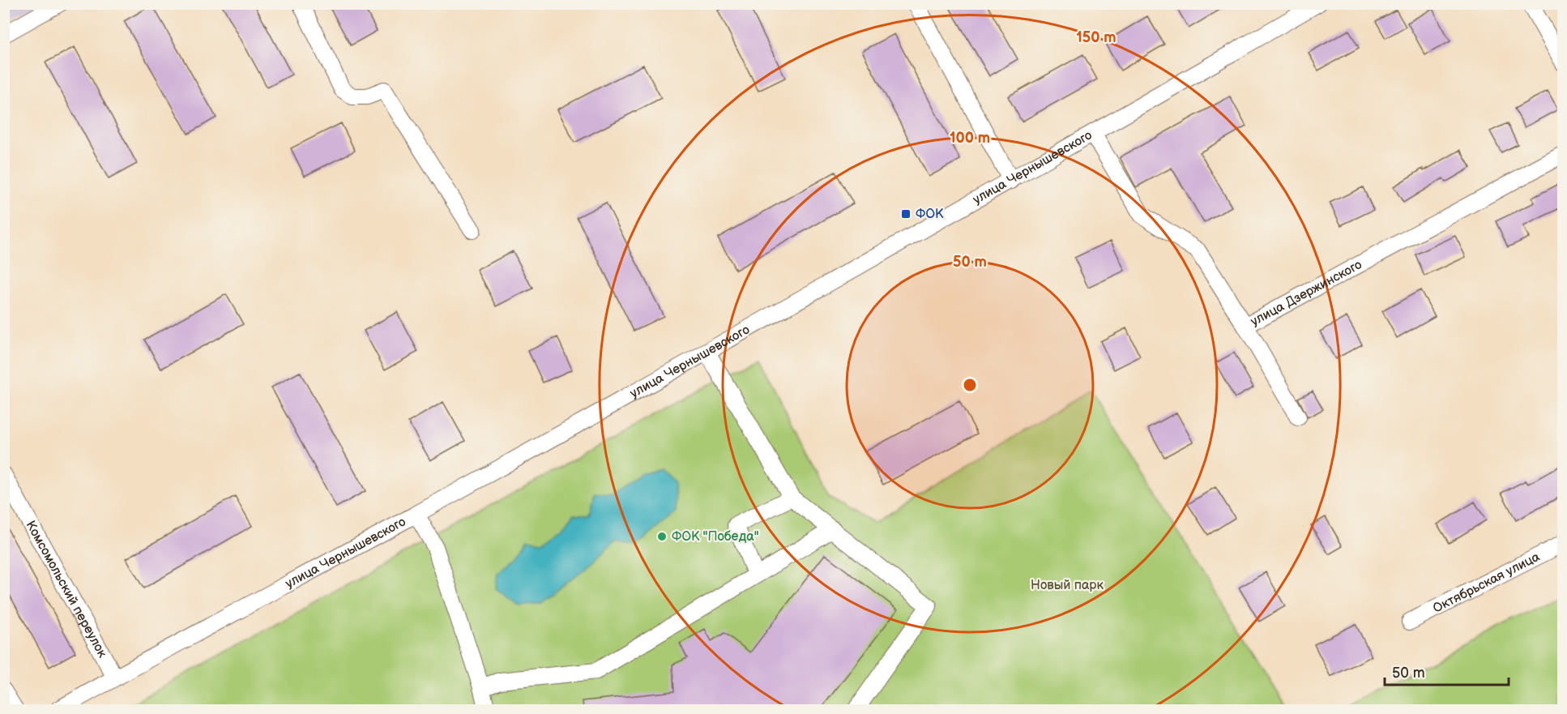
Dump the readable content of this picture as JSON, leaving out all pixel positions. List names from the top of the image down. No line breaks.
{"streets":{"street":["улица Чернышевского","улица Дзержинского","Октябрьская улица","Комсомольский переулок"]},"crossings":[["улица Чернышевского","улица Дзержинского"],["улица Чернышевского","Комсомольский переулок"]],"parks":["Новый парк"],"places":{"transit":["ФОК"],"other":["ФОК \"Победа\""]},"scale_bar":"50 m","rings":["150 m","100 m","50 m"]}
